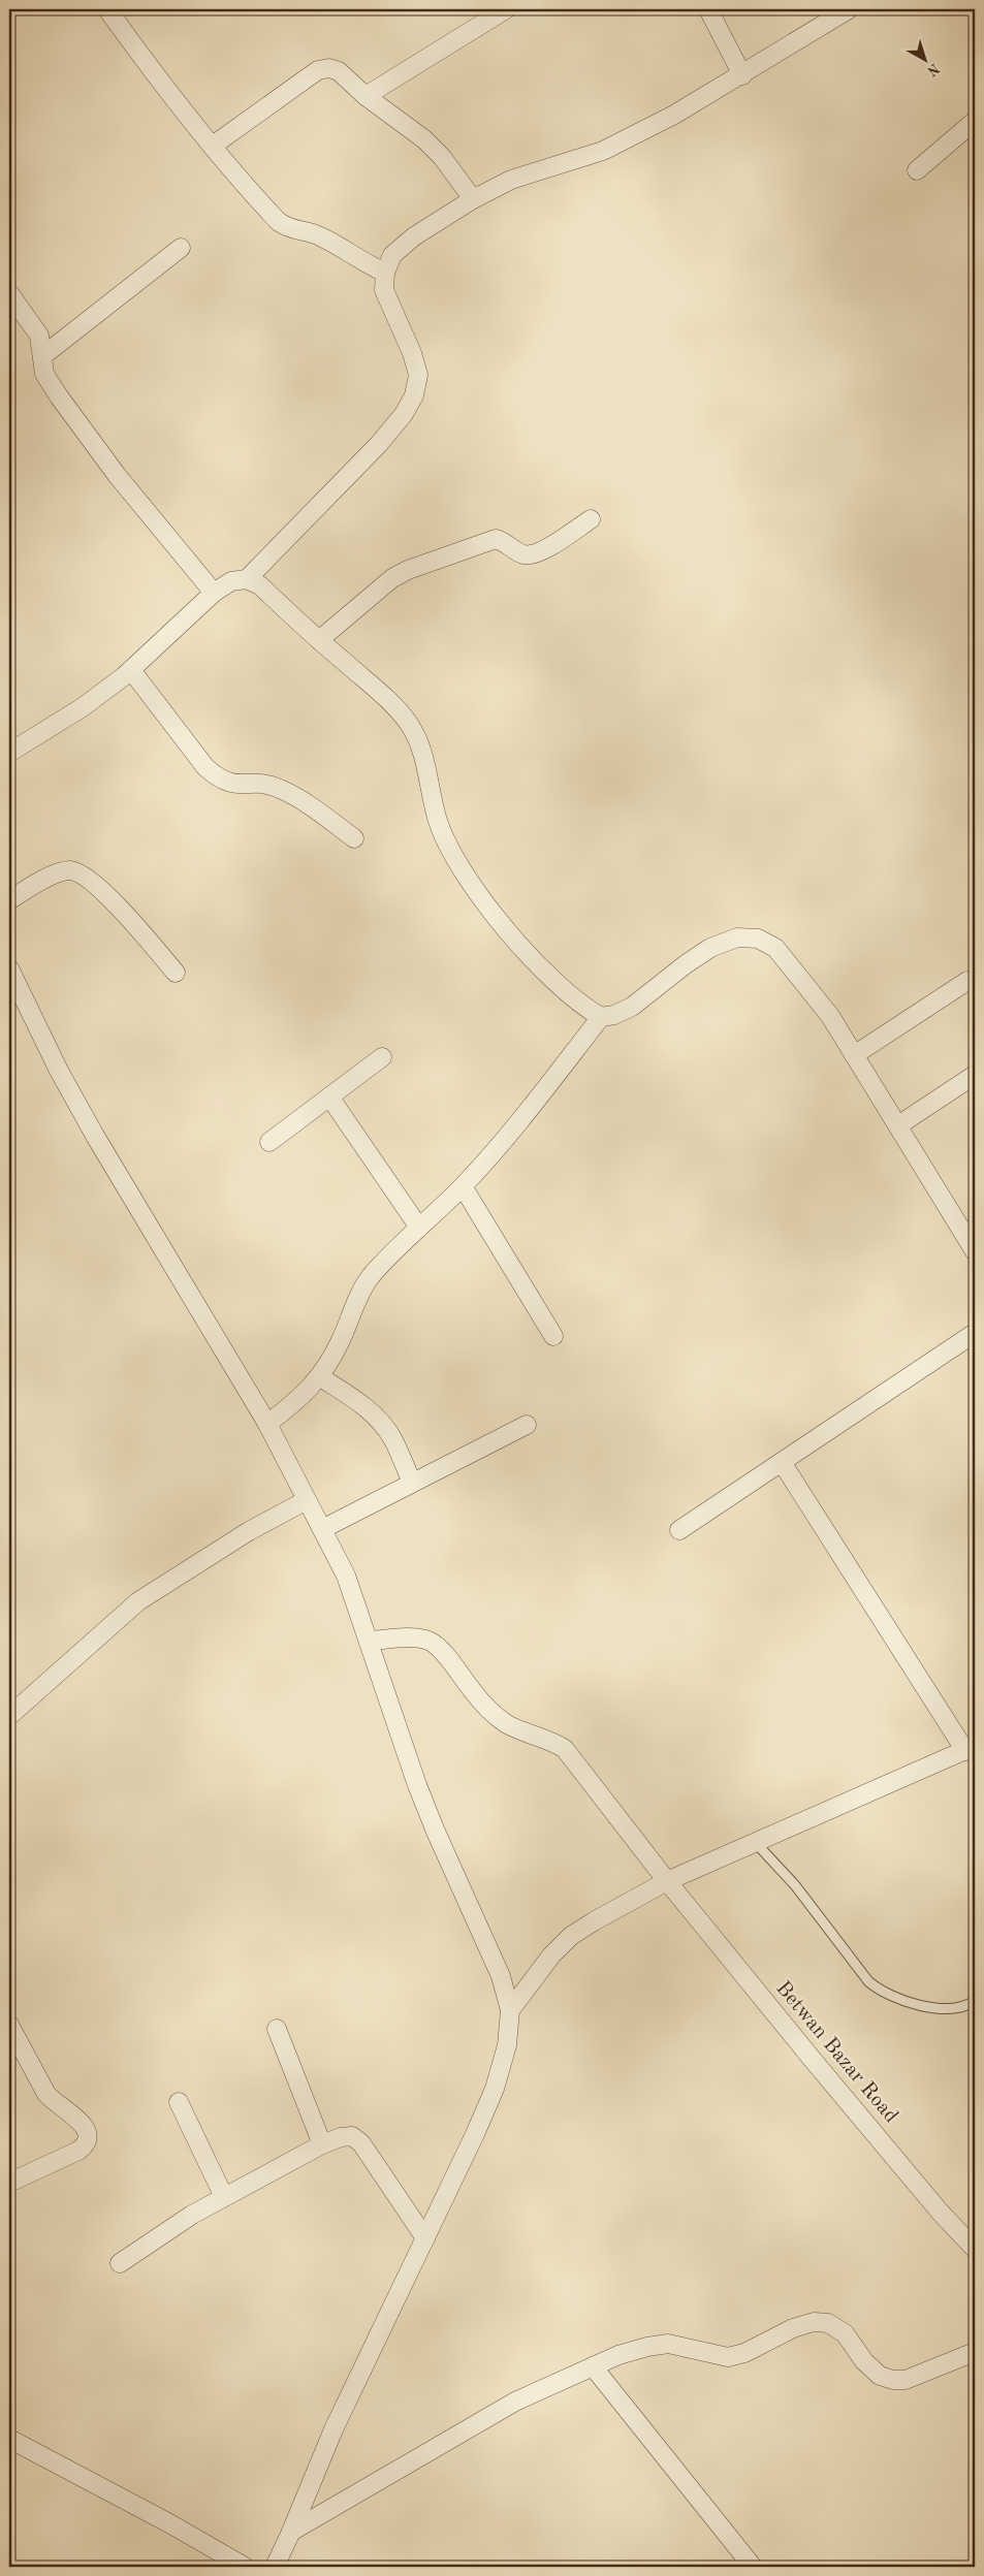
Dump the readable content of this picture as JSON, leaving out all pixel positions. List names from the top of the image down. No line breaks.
{"streets":{"street":["Betwan Bazar Road"]},"north":"bottom right"}
